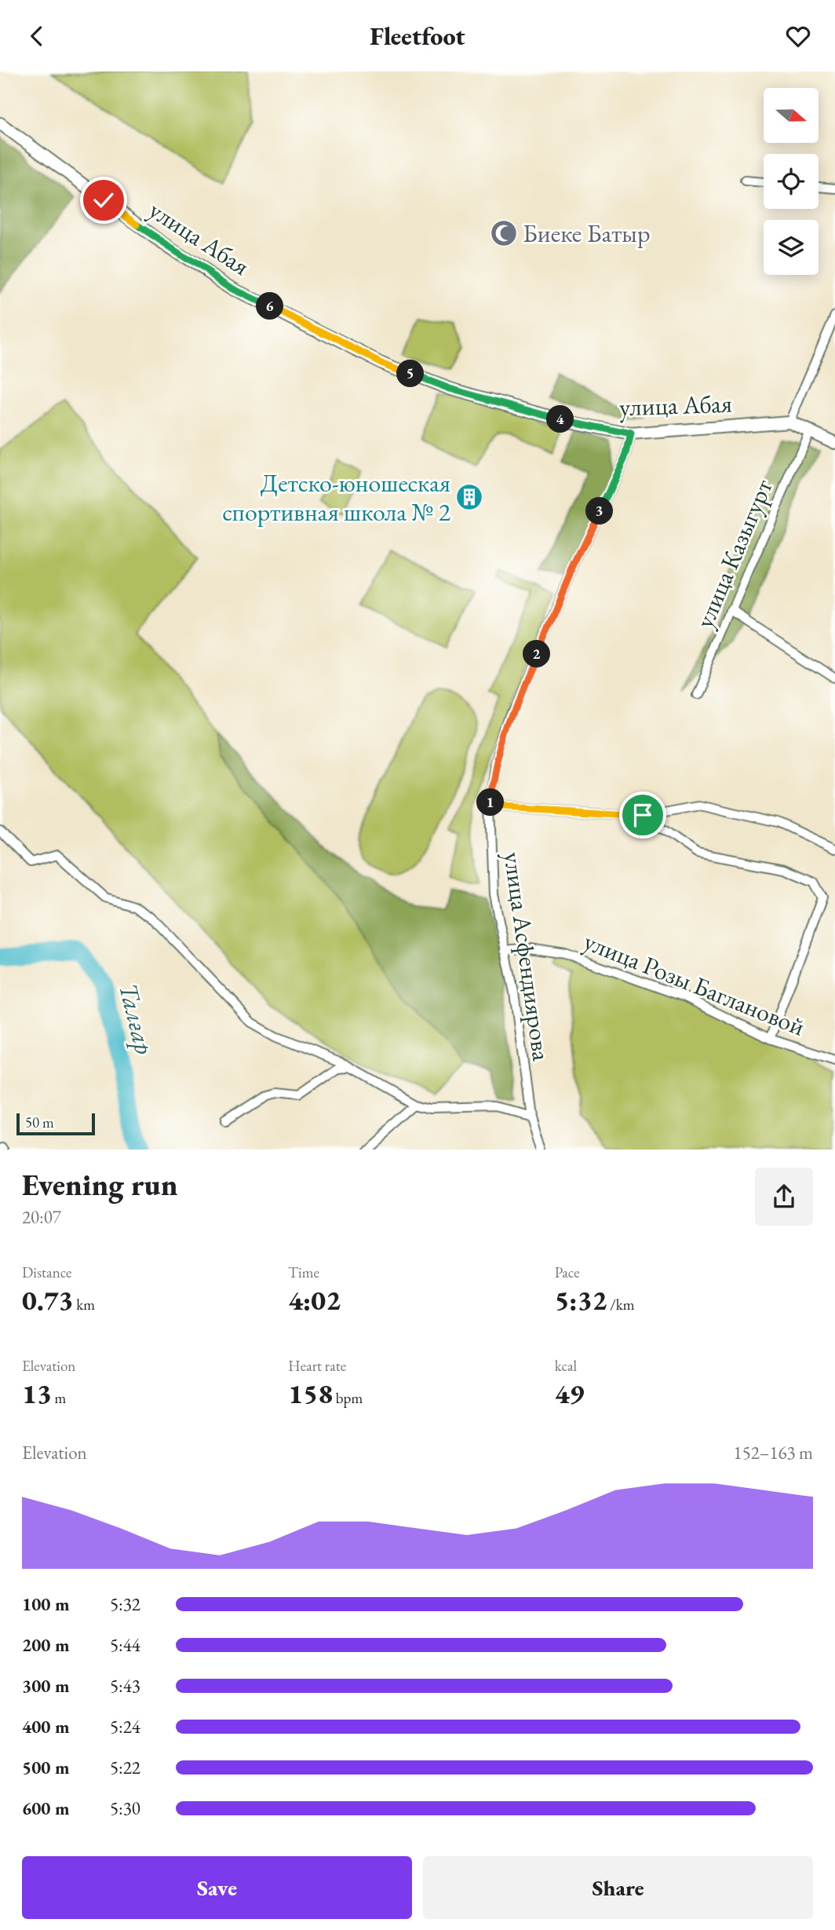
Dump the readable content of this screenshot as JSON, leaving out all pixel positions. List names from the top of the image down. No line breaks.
{"streets":{"street":["улица Абая","улица Казыгурт","улица Асфендиярова","улица Розы Баглановой"]},"crossings":[["улица Абая","улица Казыгурт"],["улица Абая","улица Асфендиярова"],["улица Асфендиярова","улица Розы Баглановой"]],"water":["Талғар"],"places":{"mosque":["Биеке Батыр"],"building":["Детско-юношеская спортивная школа № 2"]},"scale_bar":"50 m","north":"right","page":{"header":"Fleetfoot","pins":["6","5","4","3","2","1"],"scale":"50 m","heading":["Evening run","20:07"],"stats":[["Distance","0.73 km"],["Time","4:02"],["Pace","5:32 /km"],["Elevation","13 m"],["Heart rate","158 bpm"],["kcal","49"]],"chart":["Elevation","152–163 m"],"list":[{"name":"100 m","note":"5:32"},{"name":"200 m","note":"5:44"},{"name":"300 m","note":"5:43"},{"name":"400 m","note":"5:24"},{"name":"500 m","note":"5:22"},{"name":"600 m","note":"5:30"}],"buttons":["Save","Share"]}}
